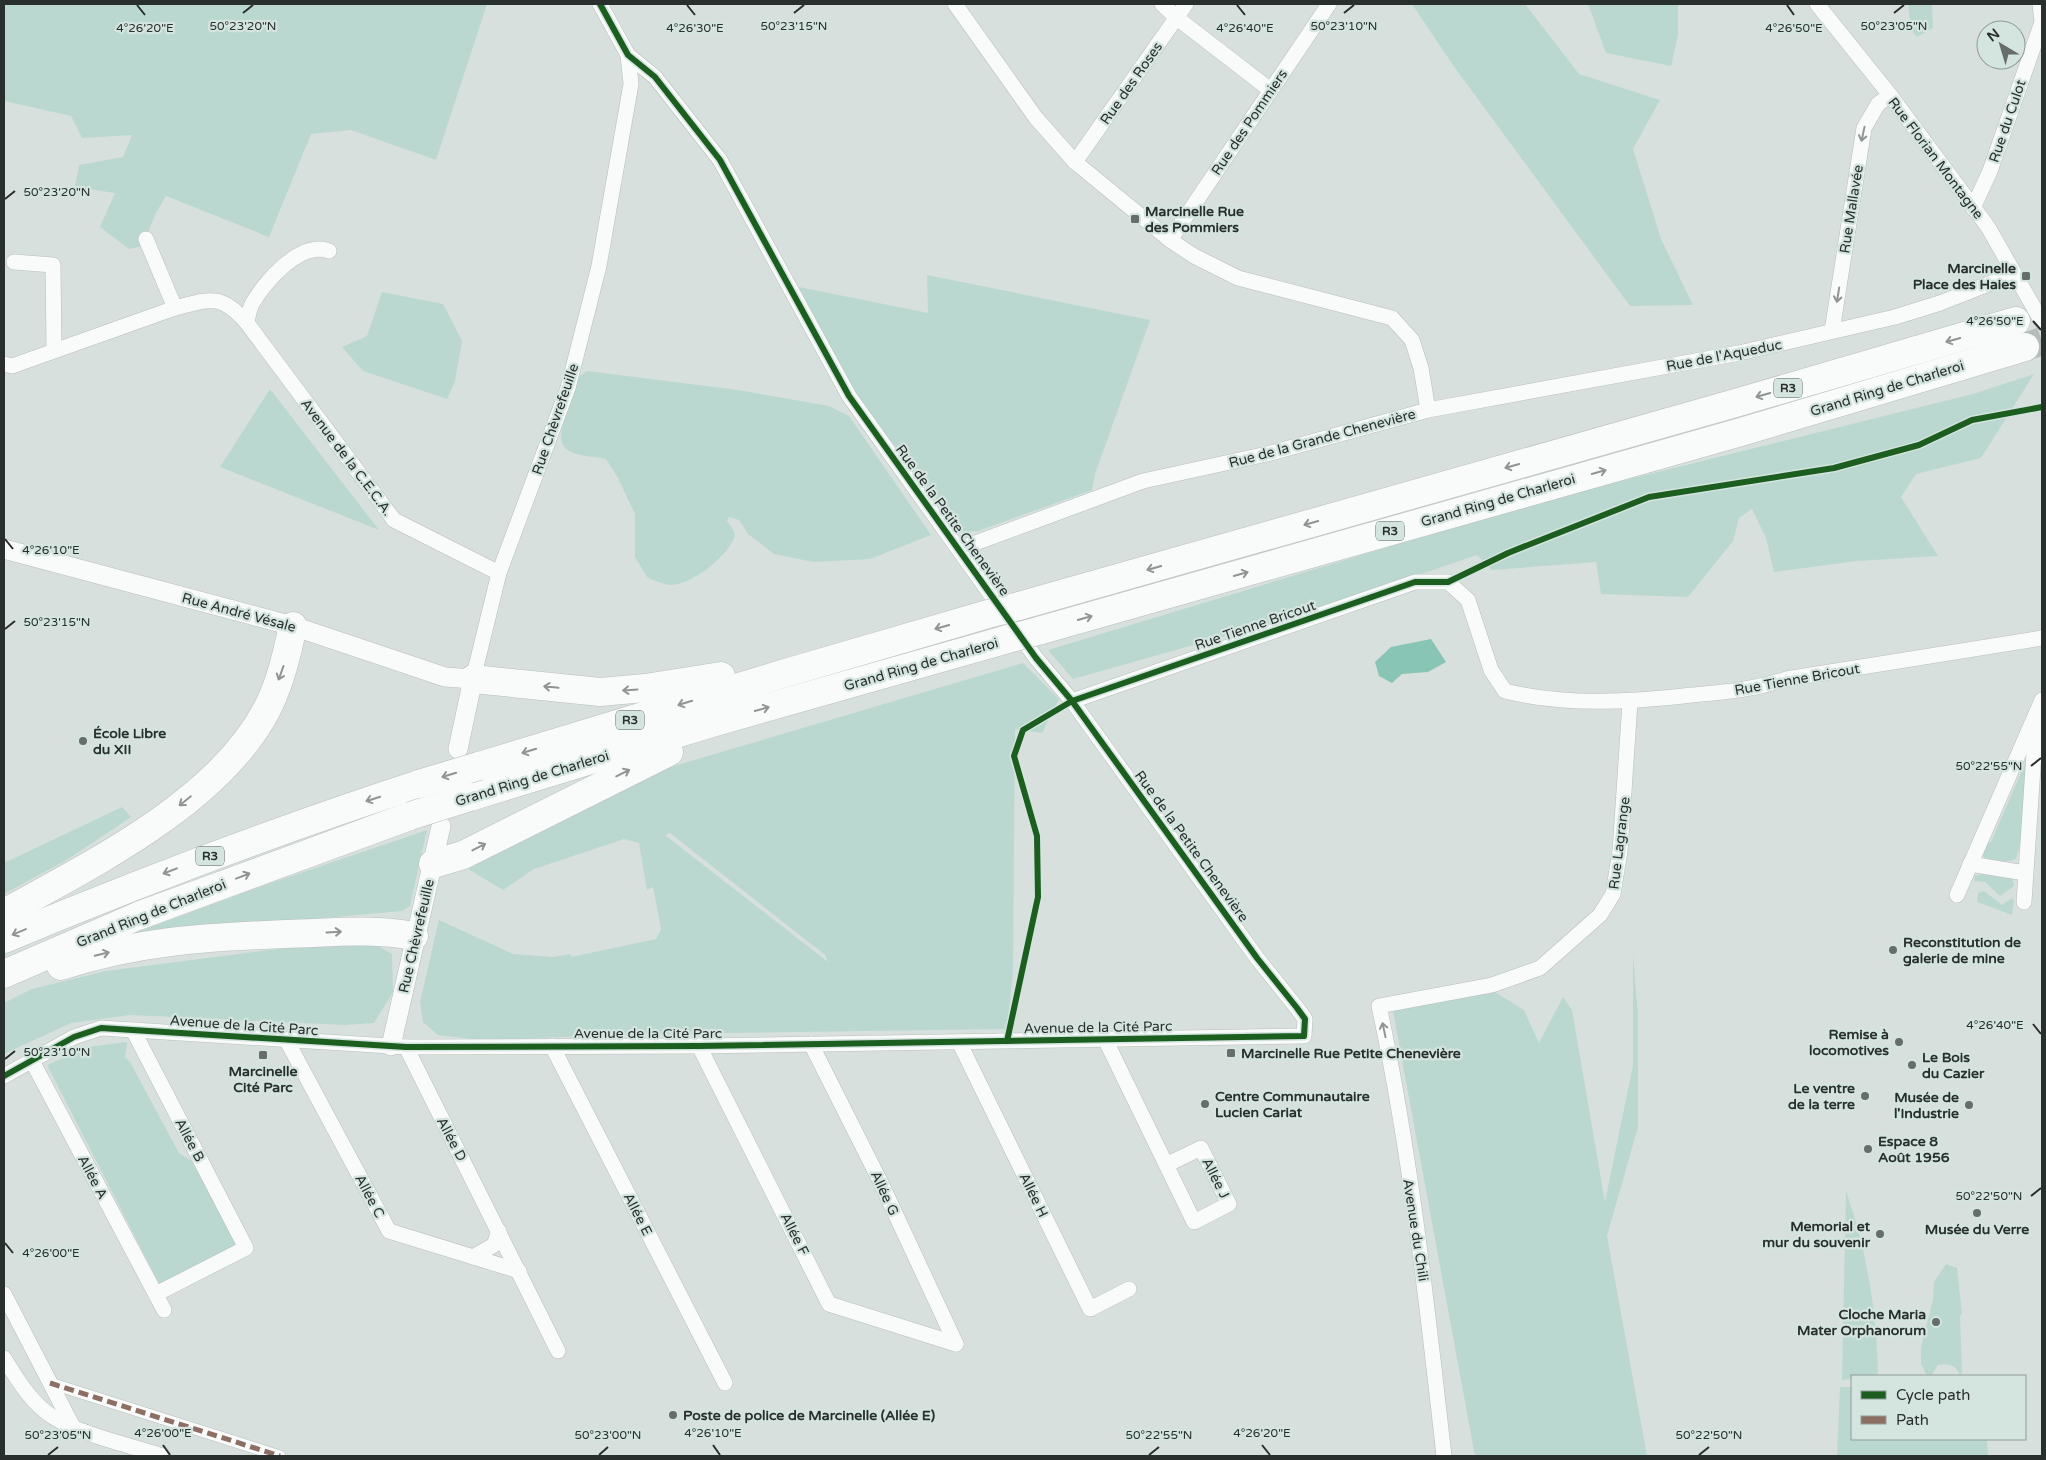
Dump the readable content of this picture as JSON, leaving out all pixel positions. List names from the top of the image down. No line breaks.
{"streets":{"highway":["R3","Grand Ring de Charleroi"],"street":["Rue des Roses","Rue du Culot","Rue des Pommiers","Rue Florian Montagne","Rue Mallavée","Rue de l'Aqueduc","Rue Chèvrefeuille","Rue de la Grande Chenevière","Avenue de la C.E.C.A.","Rue de la Petite Chenevière","Rue André Vésale","Rue Tienne Bricout","Rue Lagrange","Avenue de la Cité Parc","Allée D","Allée B","Allée A","Allée J","Allée G","Allée H","Allée C","Allée E","Avenue du Chili","Allée F"]},"crossings":[["Rue des Roses","Rue de la Grande Chenevière"],["Rue du Culot","Rue Florian Montagne"],["Rue des Pommiers","Rue de la Grande Chenevière"],["Rue Florian Montagne","Rue Mallavée"],["Rue Florian Montagne","Rue de l'Aqueduc"],["Rue Florian Montagne","Grand Ring de Charleroi"],["Rue Mallavée","Rue de l'Aqueduc"],["Rue de l'Aqueduc","Rue de la Grande Chenevière"],["Rue Chèvrefeuille","Avenue de la C.E.C.A."],["Rue Chèvrefeuille","Rue de la Petite Chenevière"],["Rue Chèvrefeuille","Rue André Vésale"],["Rue Chèvrefeuille","Avenue de la Cité Parc"],["Rue Chèvrefeuille","Allée D"],["Rue de la Grande Chenevière","Rue de la Petite Chenevière"],["Rue de la Petite Chenevière","Rue Tienne Bricout"],["Rue de la Petite Chenevière","Avenue de la Cité Parc"],["Rue Tienne Bricout","Rue Lagrange"],["Rue Lagrange","Avenue du Chili"],["Avenue de la Cité Parc","Allée D"],["Avenue de la Cité Parc","Allée B"],["Avenue de la Cité Parc","Allée A"],["Avenue de la Cité Parc","Allée J"],["Avenue de la Cité Parc","Allée G"],["Avenue de la Cité Parc","Allée H"],["Avenue de la Cité Parc","Allée C"],["Avenue de la Cité Parc","Allée E"],["Avenue de la Cité Parc","Allée F"],["Allée D","Allée C"],["Allée B","Allée A"],["Allée G","Allée F"]],"one_way":["Rue Mallavée","Avenue du Chili"],"places":{"transit":["Marcinelle Rue des Pommiers","Marcinelle Place des Haies","Marcinelle Rue Petite Chenevière","Marcinelle Cité Parc"],"other":["École Libre du XII","Reconstitution de galerie de mine","Remise à locomotives","Le Bois du Cazier","Le ventre de la terre","Centre Communautaire Lucien Cariat","Musée de l'Industrie","Espace 8 Août 1956","Musée du Verre","Memorial et mur du souvenir","Cloche Maria Mater Orphanorum","Poste de police de Marcinelle (Allée E)"]},"legend":["Cycle path","Path"],"north":"top left","coordinates":["50°23'20\"N","50°23'15\"N","50°23'10\"N","50°23'05\"N","4°26'20\"E","4°26'30\"E","4°26'40\"E","4°26'50\"E","4°26'10\"E","50°22'55\"N","50°22'50\"N","4°26'00\"E","50°23'00\"N"]}
